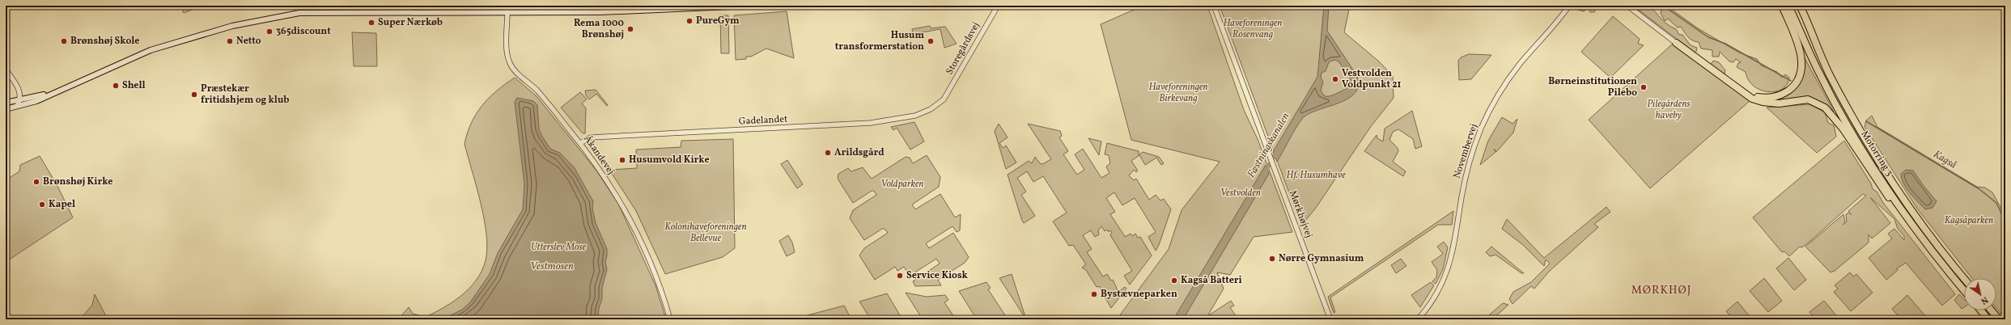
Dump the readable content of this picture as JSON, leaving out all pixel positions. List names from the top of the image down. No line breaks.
{"streets":{"highway":["Motorring 3"],"street":["Storegårdsvej","Gadelandet","Novembervej","Åkandevej","Mørkhøjvej"]},"crossings":[["Storegårdsvej","Gadelandet"],["Gadelandet","Åkandevej"]],"districts":["MØRKHØJ"],"water":["Fæstningskanalen","Kagså","Vestmosen"],"parks":["Haveforeningen Rosenvang","Haveforeningen Birkevang","Pilegårdens haveby","Hf. Husumhave","Voldparken","Vestvolden","Kagsåparken","Kolonihaveforeningen Bellevue","Utterslev Mose"],"places":["PureGym","Super Nærkøb","Rema 1000 Brønshøj","365discount","Brønshøj Skole","Netto","Husum transformerstation","Vestvolden Voldpunkt 21","Shell","Børneinstitutionen Pilebo","Præstekær fritidshjem og klub","Arildsgård","Husumvold Kirke","Brønshøj Kirke","Kapel","Nørre Gymnasium","Service Kiosk","Kagså Batteri","Bystævneparken"],"north":"bottom right"}
